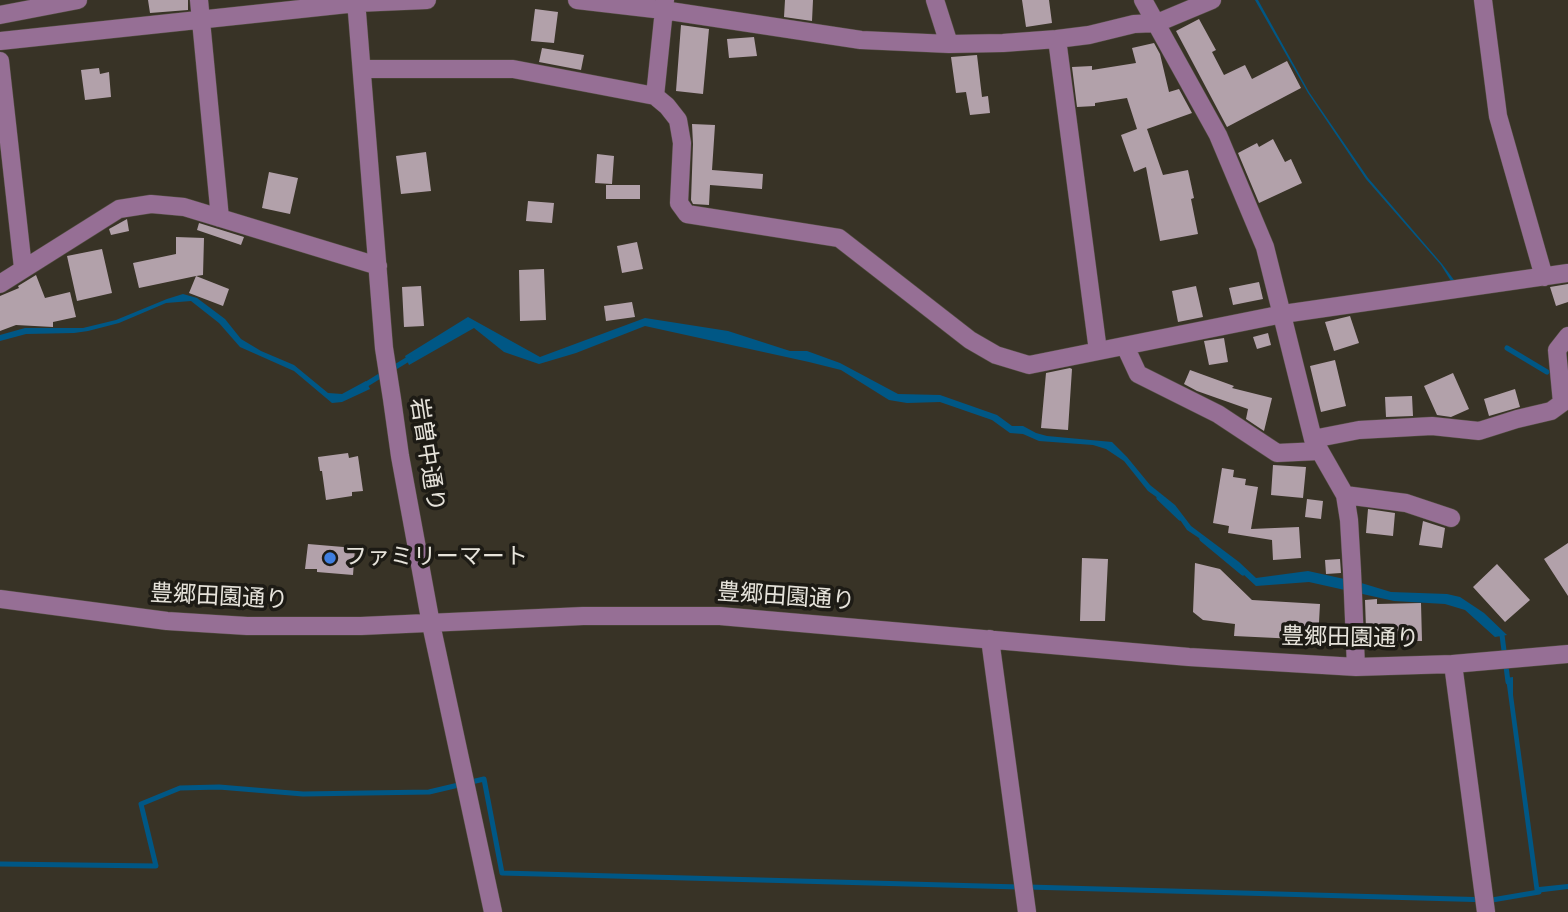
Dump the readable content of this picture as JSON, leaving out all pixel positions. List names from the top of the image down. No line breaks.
{"streets":{"street":["岩曽中通り","豊郷田園通り"]},"crossings":[["岩曽中通り","豊郷田園通り"]],"places":["ファミリーマート"]}
